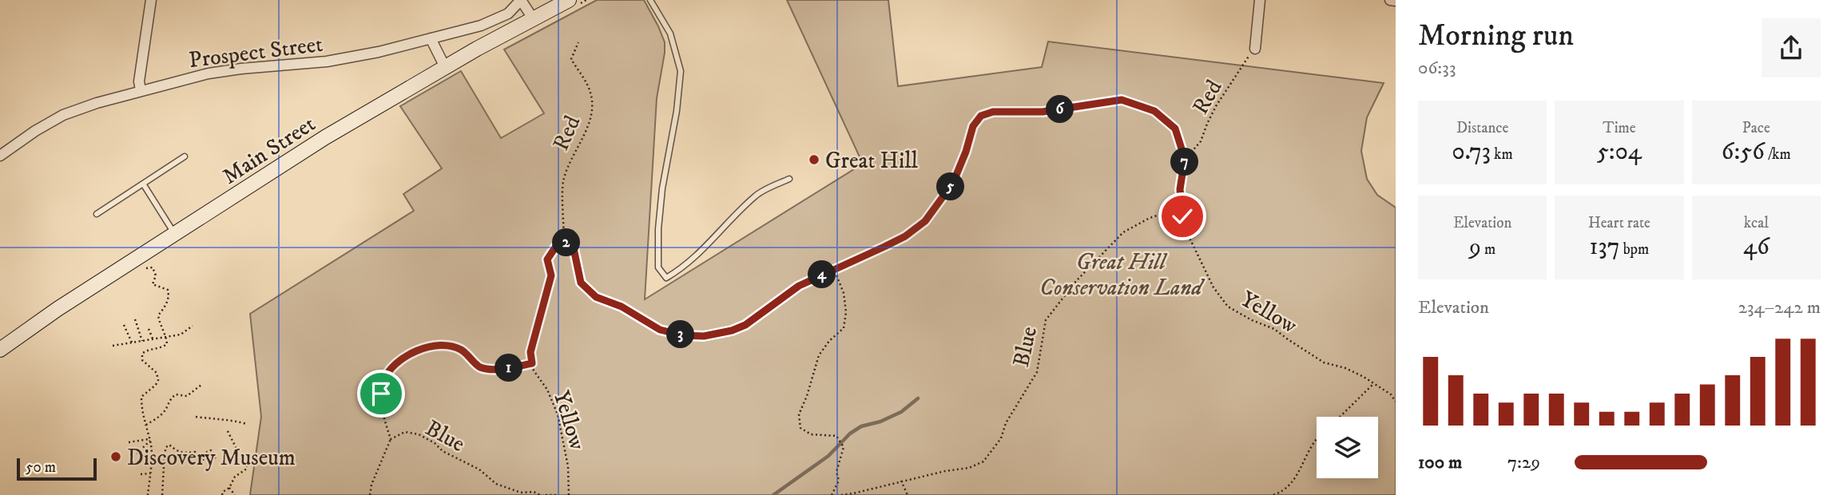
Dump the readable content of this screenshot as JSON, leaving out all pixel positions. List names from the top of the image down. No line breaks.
{"streets":{"main road":["Main Street"],"street":["Prospect Street"],"path":["Red","Yellow","Blue"]},"crossings":[["Red","Yellow"],["Yellow","Blue"]],"parks":["Great Hill Conservation Land"],"places":["Great Hill","Discovery Museum"],"scale_bar":"50 m","page":{"heading":["Morning run","06:33"],"pins":["6","7","5","2","4","3","1"],"stats":[["Distance","0.73 km"],["Time","5:04"],["Pace","6:56 /km"],["Elevation","9 m"],["Heart rate","137 bpm"],["kcal","46"]],"chart":["Elevation","234–242 m"],"list":[{"name":"100 m","note":"7:29"}],"scale":"50 m"}}
